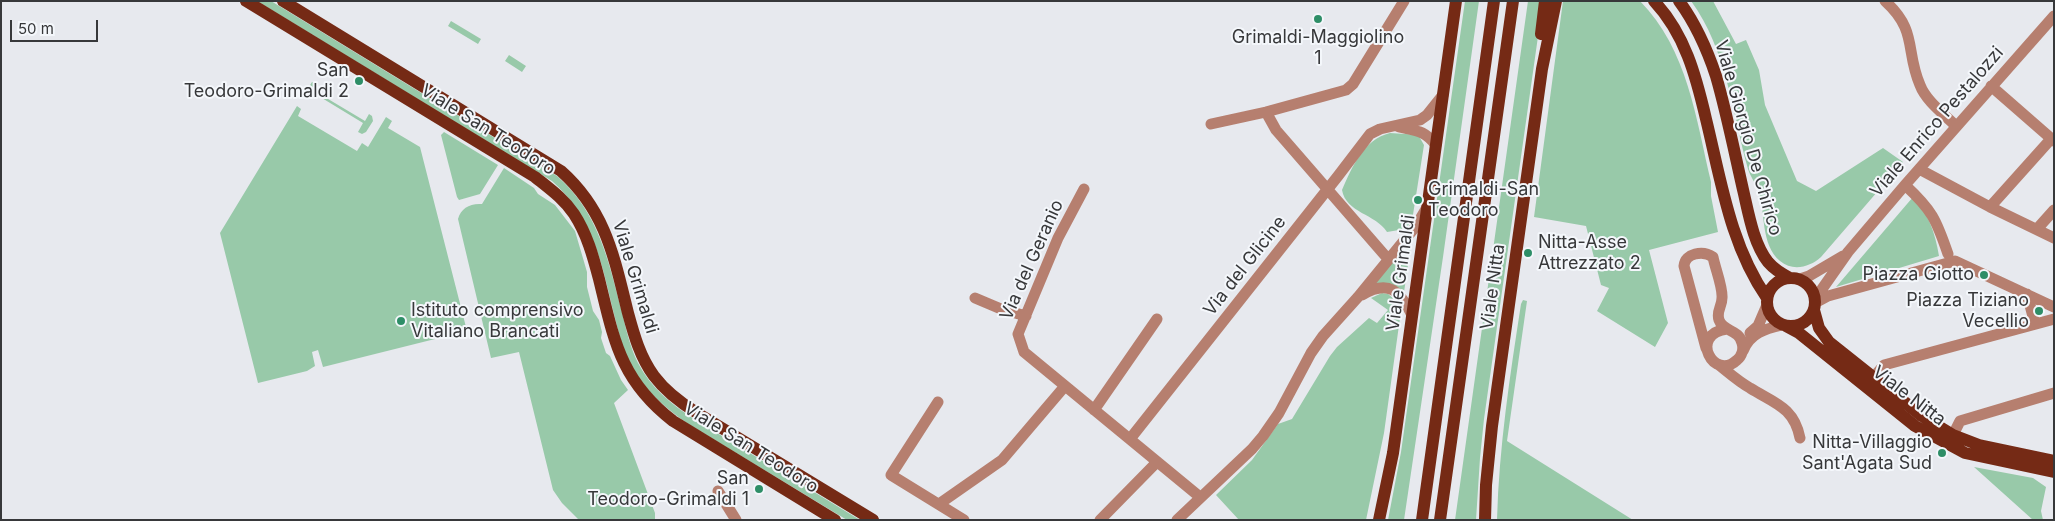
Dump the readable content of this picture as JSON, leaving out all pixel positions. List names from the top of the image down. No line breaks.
{"streets":{"main road":["Viale San Teodoro","Viale Giorgio De Chirico","Viale Grimaldi","Viale Nitta"],"street":["Viale Enrico Pestalozzi","Via del Geranio","Via del Glicine"]},"crossings":[["Viale Giorgio De Chirico","Viale Nitta"],["Via del Geranio","Via del Glicine"],["Via del Glicine","Viale Grimaldi"]],"places":["Grimaldi-Maggiolino 1","San Teodoro-Grimaldi 2","Grimaldi-San Teodoro","Nitta-Asse Attrezzato 2","Piazza Giotto","Piazza Tiziano Vecellio","Istituto comprensivo Vitaliano Brancati","Nitta-Villaggio Sant'Agata Sud","San Teodoro-Grimaldi 1"],"scale_bar":"50 m"}
